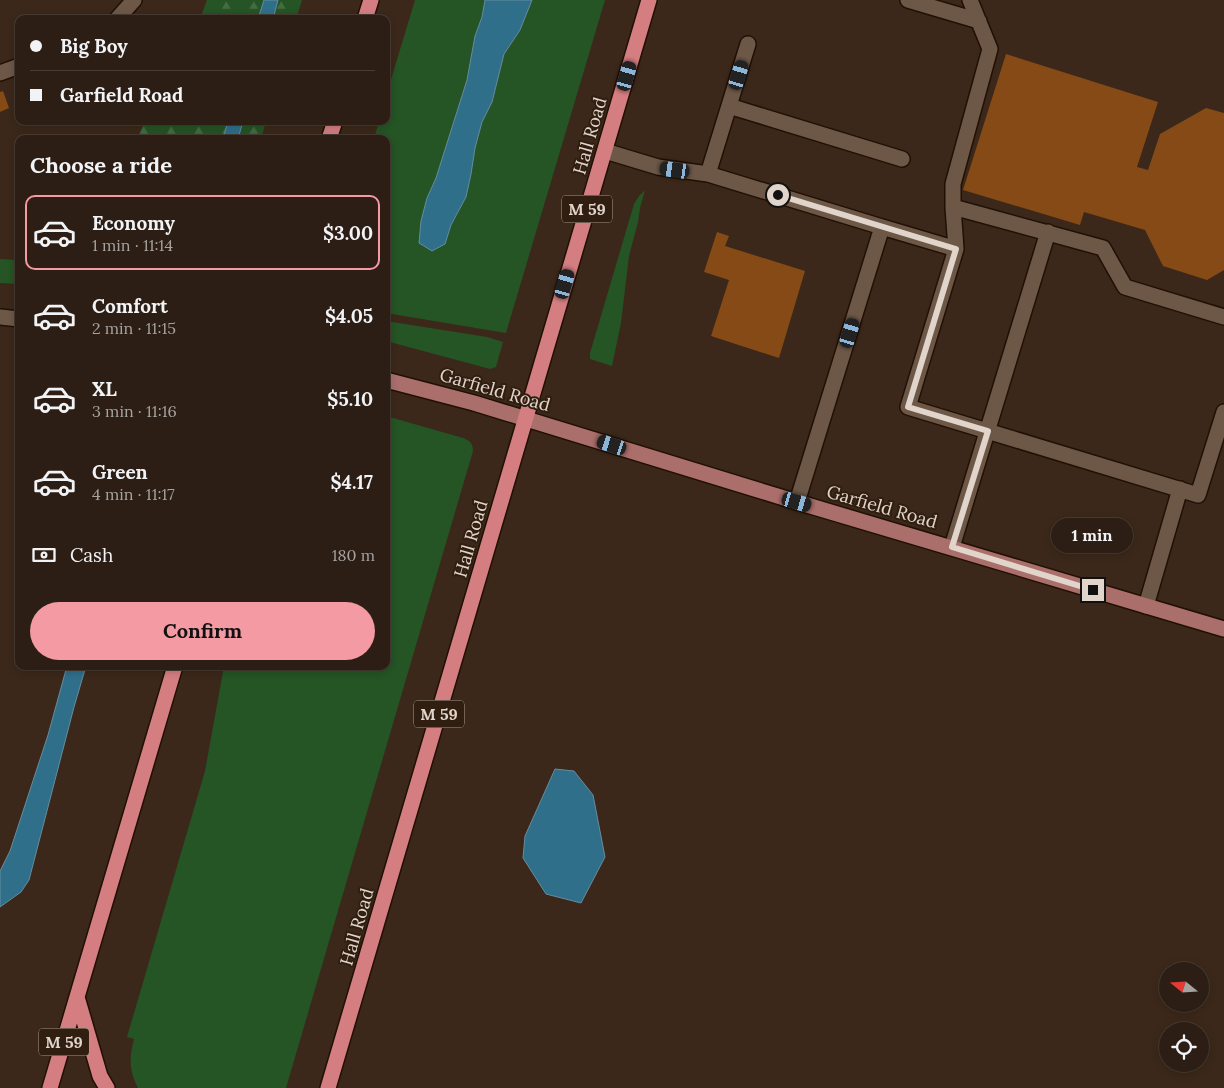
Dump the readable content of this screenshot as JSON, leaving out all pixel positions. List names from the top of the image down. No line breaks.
{"streets":{"highway":["Hall Road","M 59"],"main road":["Garfield Road"]},"crossings":[["Hall Road","Garfield Road"]],"north":"left","page":{"banner":["Big Boy","Garfield Road"],"heading":"Choose a ride","list":[{"name":"Economy","note":"1 min · 11:14","value":"$3.00"},{"name":"Comfort","note":"2 min · 11:15","value":"$4.05"},{"name":"XL","note":"3 min · 11:16","value":"$5.10"},{"name":"Green","note":"4 min · 11:17","value":"$4.17"}],"bubble":"1 min","pay":["Cash","180 m"],"buttons":"Confirm"}}
